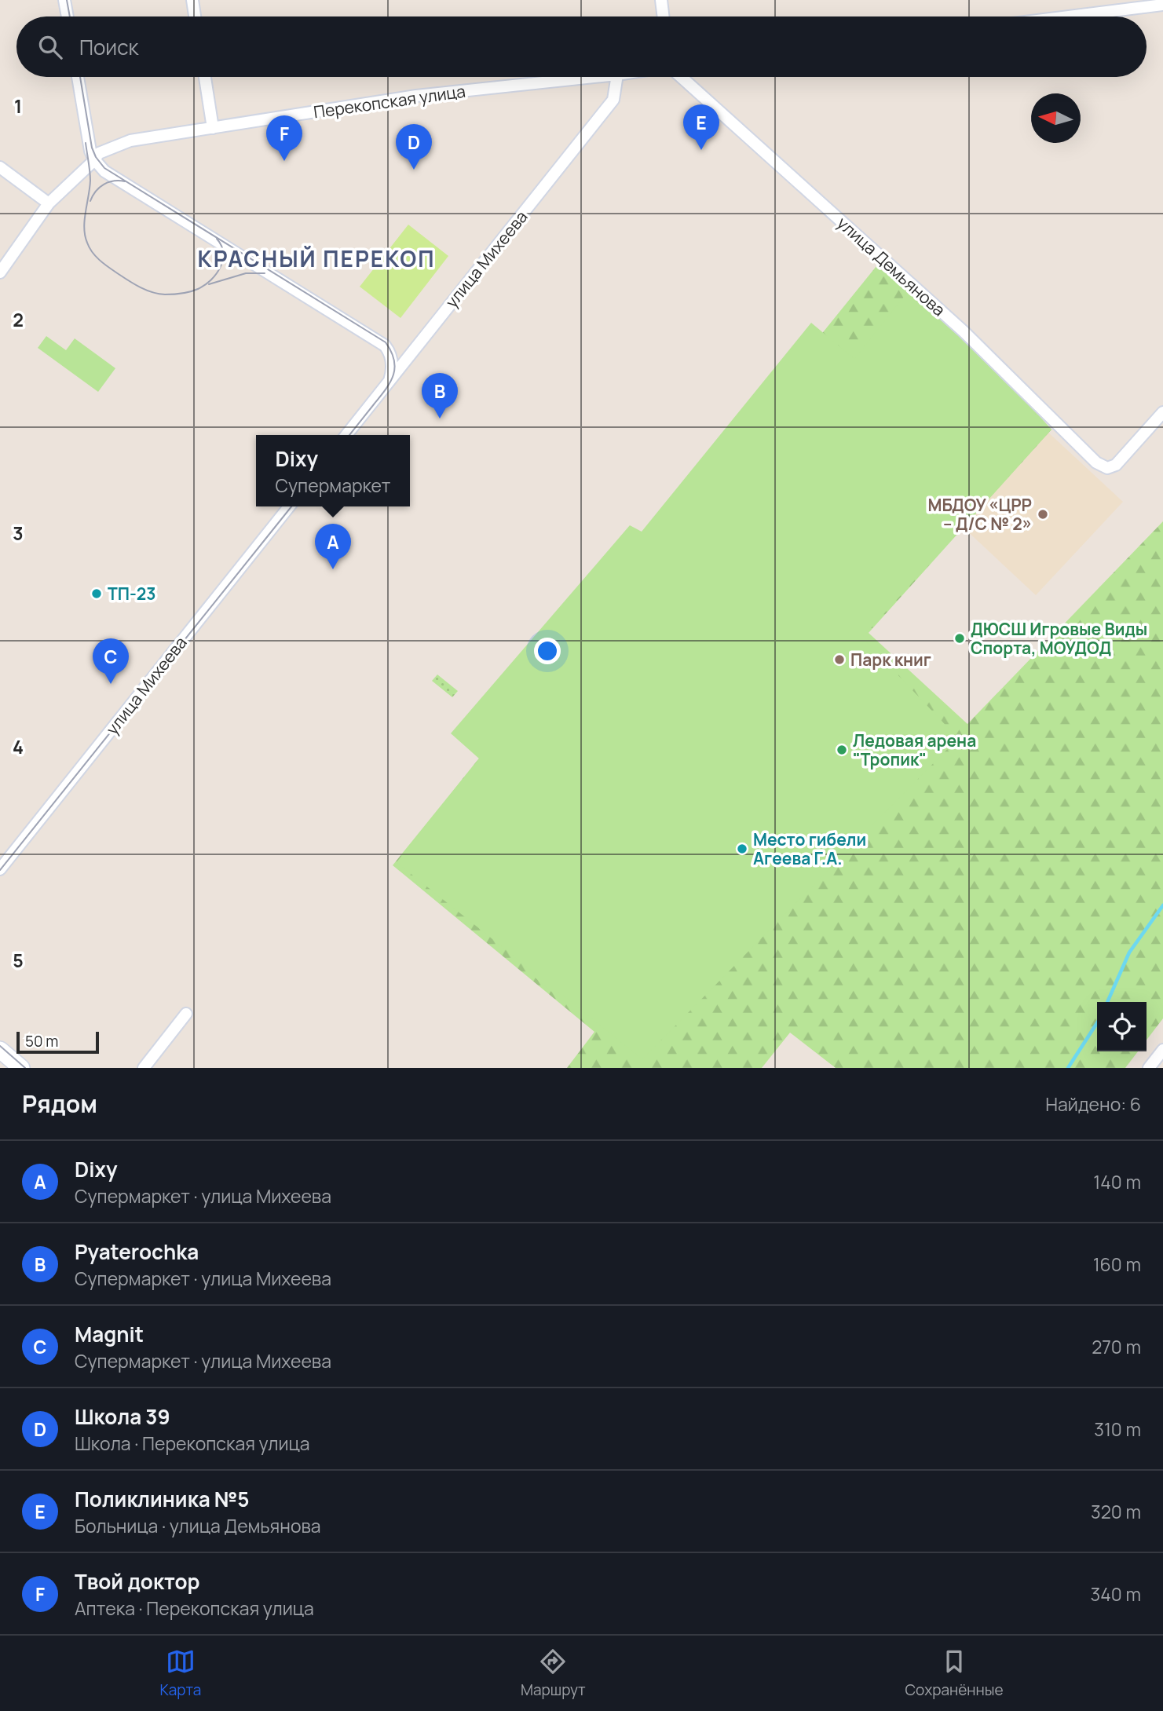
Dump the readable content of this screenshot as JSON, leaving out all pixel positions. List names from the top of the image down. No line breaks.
{"streets":{"street":["Перекопская улица","улица Михеева","улица Демьянова"]},"districts":["КРАСНЫЙ ПЕРЕКОП"],"places":["МБДОУ «ЦРР – Д/С № 2»","ТП-23","ДЮСШ Игровые Виды Спорта, МОУДОД","Парк книг","Ледовая арена \"Тропик\"","Место гибели Агеева Г.А."],"scale_bar":"50 m","north":"left","page":{"search":"Поиск","pins":["E","F","D","B","A","C"],"popup":["Dixy","Супермаркет"],"scale":"50 m","heading":["Рядом","Найдено: 6"],"list":[{"mark":"A","name":"Dixy","note":"Супермаркет · улица Михеева","value":"140 m"},{"mark":"B","name":"Pyaterochka","note":"Супермаркет · улица Михеева","value":"160 m"},{"mark":"C","name":"Magnit","note":"Супермаркет · улица Михеева","value":"270 m"},{"mark":"D","name":"Школа 39","note":"Школа · Перекопская улица","value":"310 m"},{"mark":"E","name":"Поликлиника №5","note":"Больница · улица Демьянова","value":"320 m"},{"mark":"F","name":"Твой доктор","note":"Аптека · Перекопская улица","value":"340 m"}],"nav":["Карта","Маршрут","Сохранённые"]},"grid":{"rows":["1","2","3","4","5"]}}
